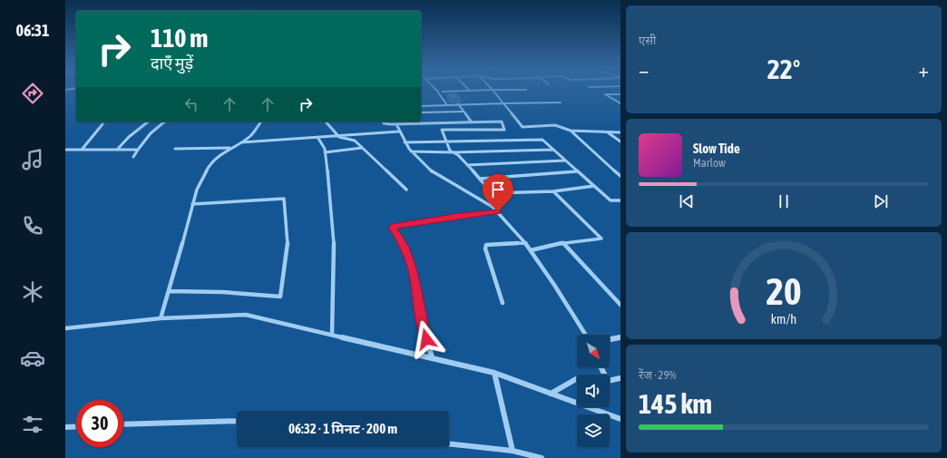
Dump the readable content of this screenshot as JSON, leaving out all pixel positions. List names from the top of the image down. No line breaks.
{"north":"bottom right","page":{"tabs":"06:31","tile":["एसी",["रेंज · 29%","145 km"]],"turn":["110 m","दाएँ मुड़ें"],"heat":["−","22°","+"],"song":["Slow Tide","Marlow"],"limit":"30","trip":"06:32 · 1 मिनट · 200 m","gauge":["20","km/h"]}}
